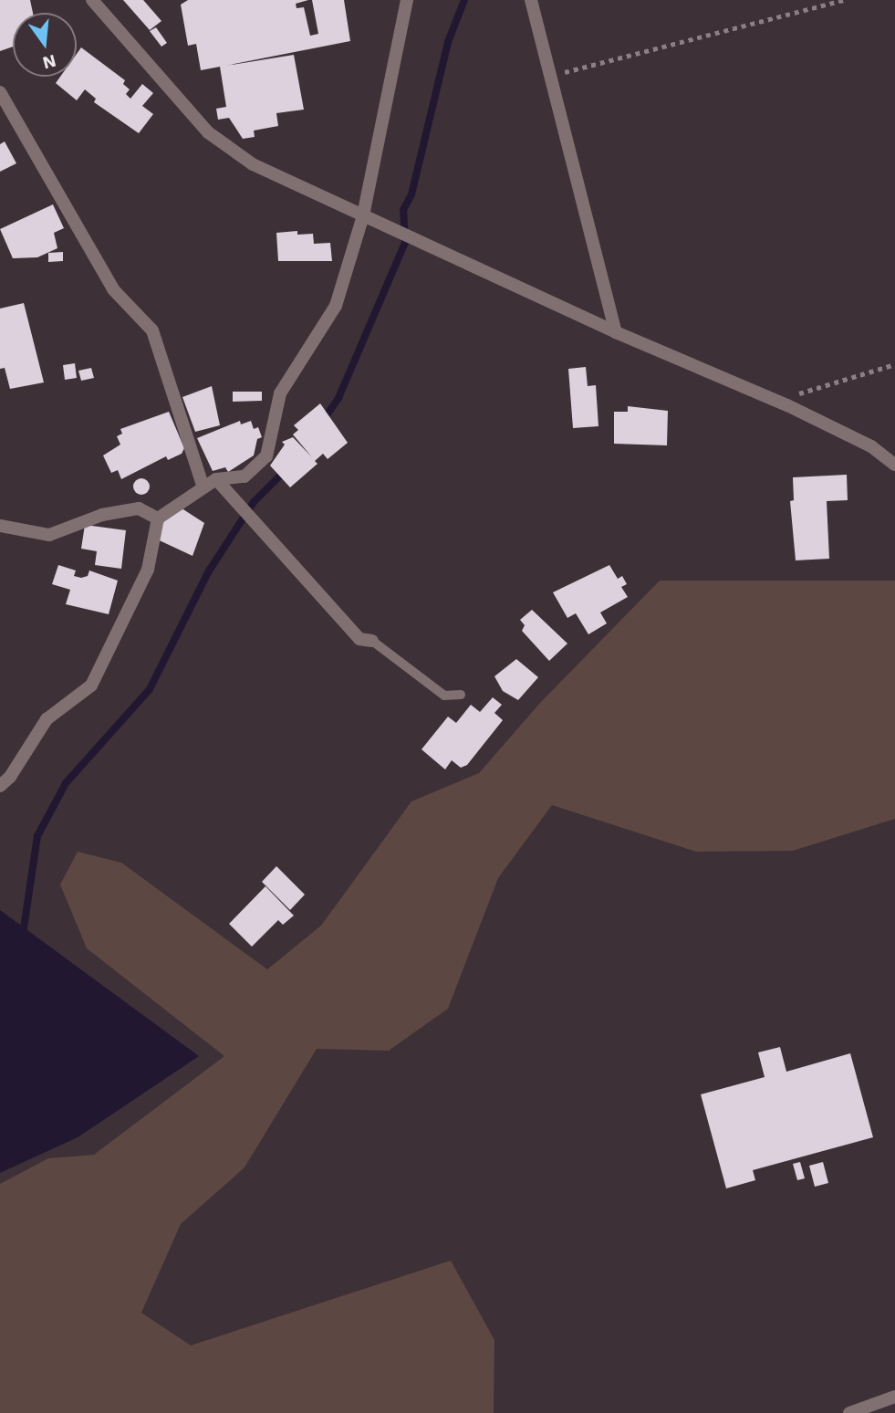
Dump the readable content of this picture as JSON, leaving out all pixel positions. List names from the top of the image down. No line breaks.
{"north":"bottom"}
